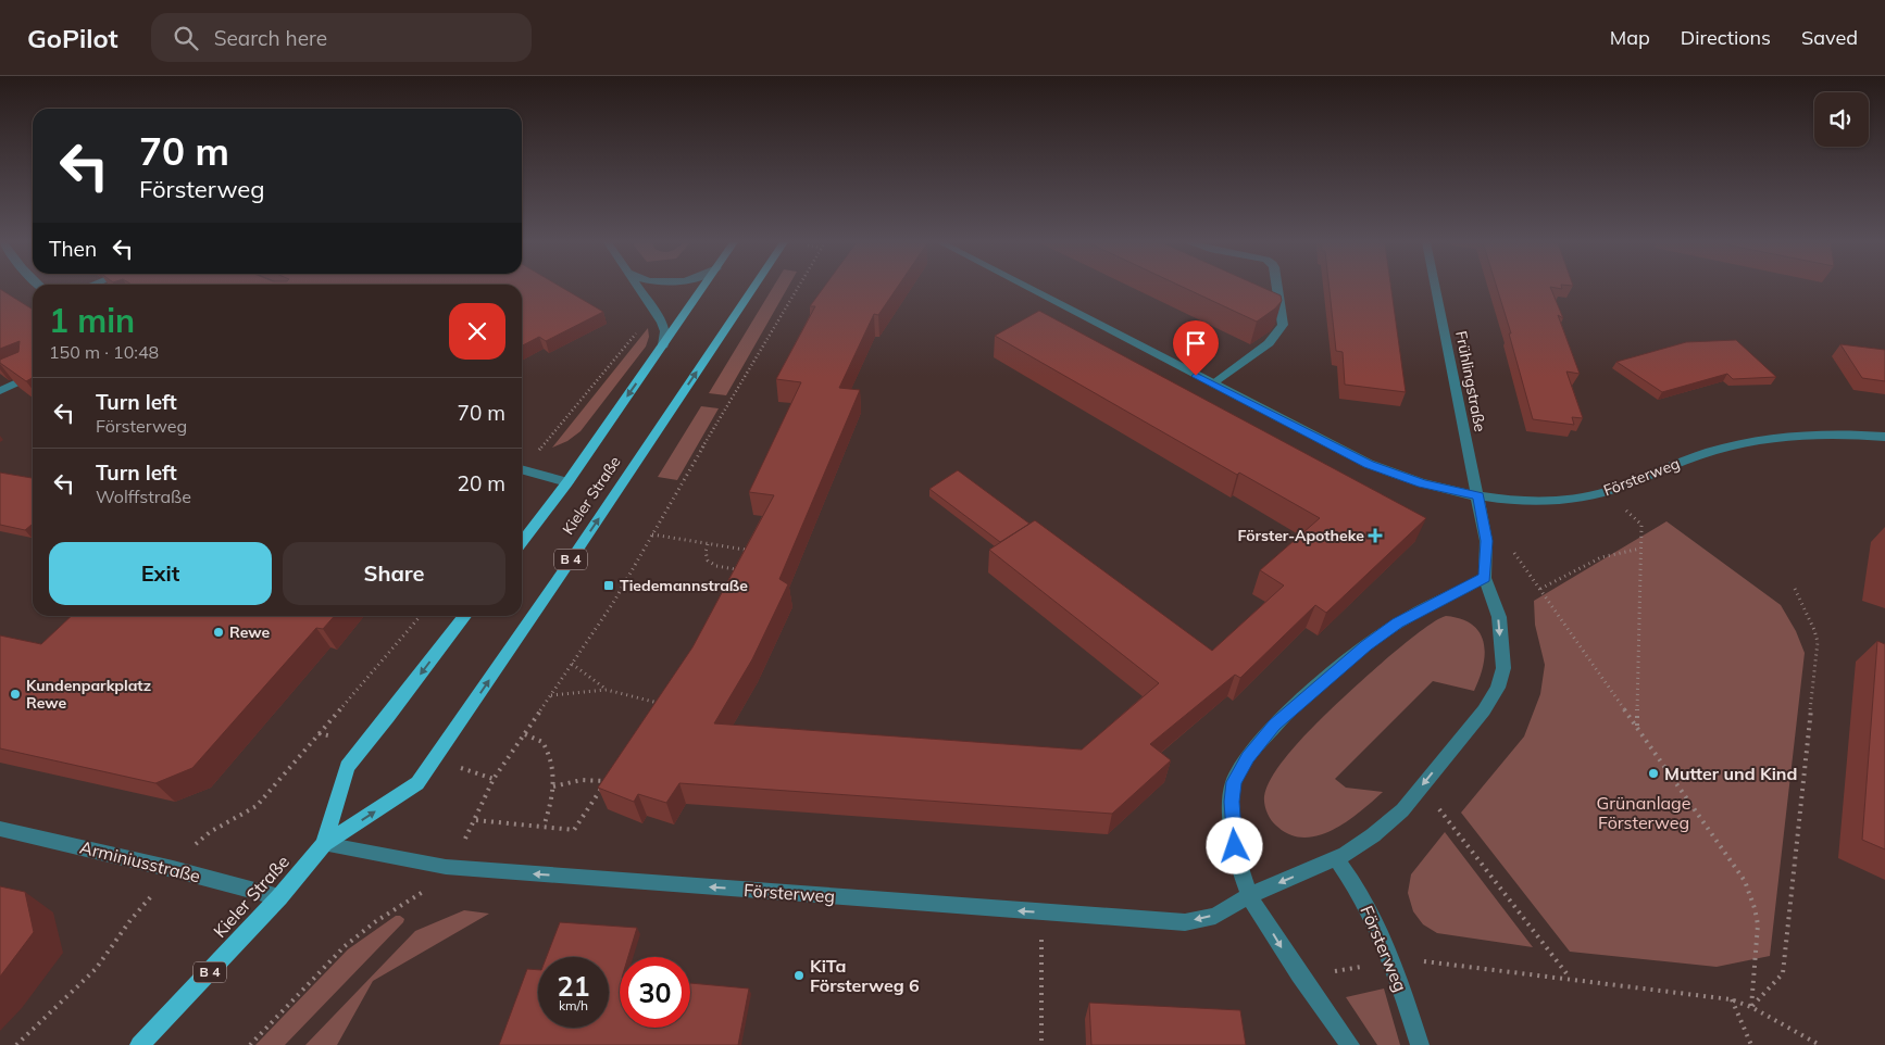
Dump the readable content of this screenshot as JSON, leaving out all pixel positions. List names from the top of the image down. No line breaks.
{"streets":{"main road":["Kieler Straße","B 4"],"street":["Frühlingstraße","Försterweg","Arminiusstraße"]},"crossings":[["Frühlingstraße","Försterweg"],["Försterweg","Kieler Straße"],["Kieler Straße","Arminiusstraße"]],"one_way":["Försterweg"],"parks":["Grünanlage Försterweg"],"places":{"health":["Förster-Apotheke"],"transit":["Tiedemannstraße"],"other":["Rewe","Kundenparkplatz Rewe","Mutter und Kind","KiTa Försterweg 6"]},"page":{"header":"GoPilot","search":"Search here","nav":["Map","Directions","Saved"],"turn":["70 m","Försterweg"],"then":"Then","heading":["1 min","150 m · 10:48"],"list":[{"name":"Turn left","note":"Försterweg","value":"70 m"},{"name":"Turn left","note":"Wolffstraße","value":"20 m"}],"buttons":["Exit","Share"],"speed":"21 km/h","limit":"30"}}
